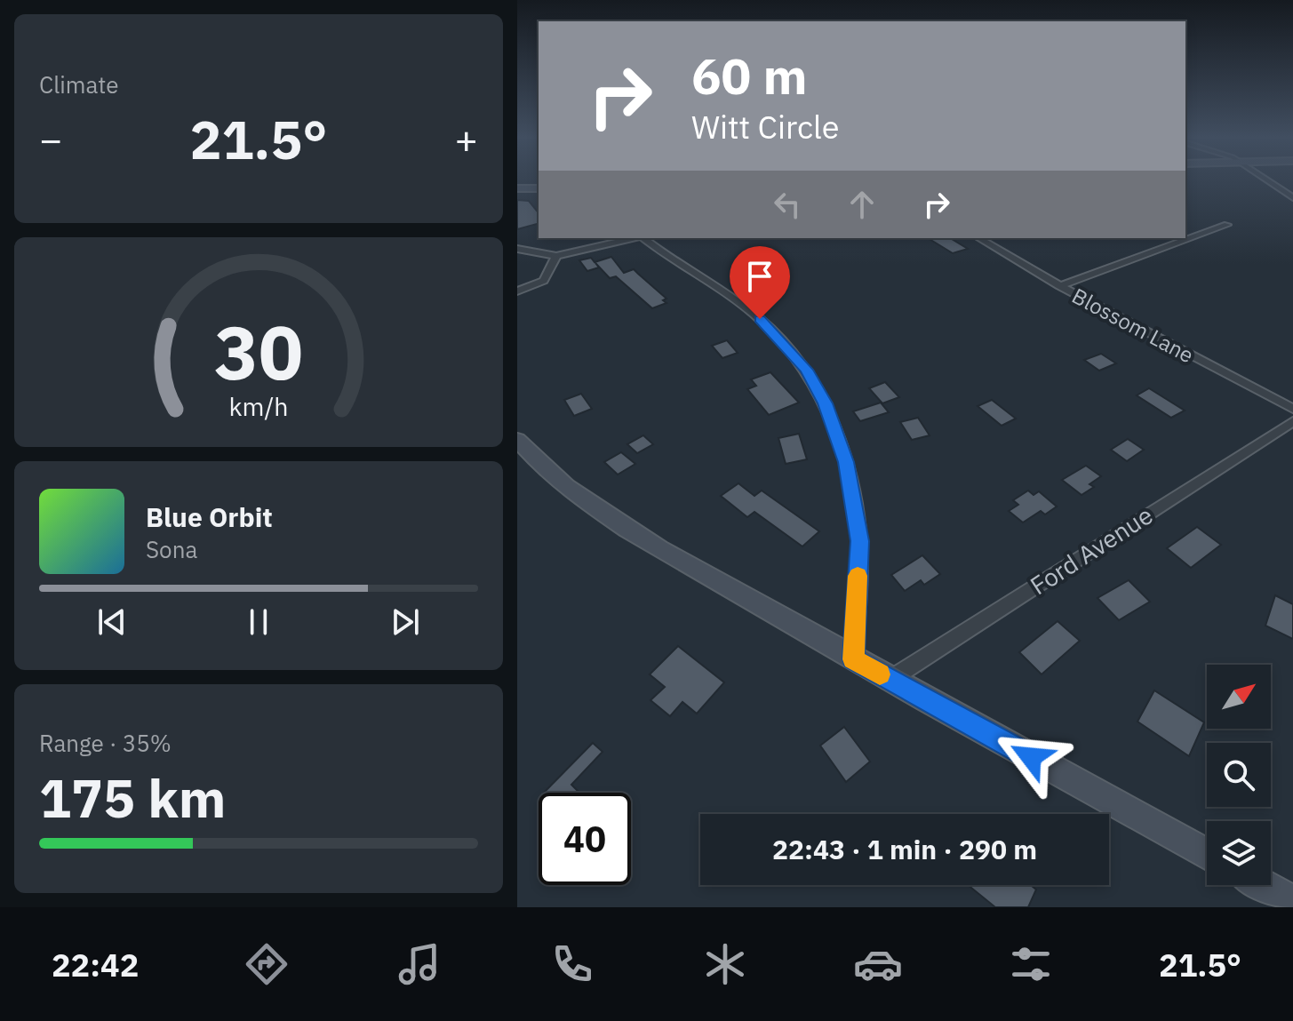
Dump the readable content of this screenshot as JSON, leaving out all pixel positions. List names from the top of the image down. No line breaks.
{"streets":{"street":["Blossom Lane","Ford Avenue"]},"north":"top right","page":{"tile":["Climate",["Range · 35%","175 km"]],"turn":["60 m","Witt Circle"],"heat":["−","21.5°","+"],"song":["Blue Orbit","Sona"],"limit":"40","trip":"22:43 · 1 min · 290 m","tabs":["22:42","21.5°"],"gauge":["30","km/h"]}}
